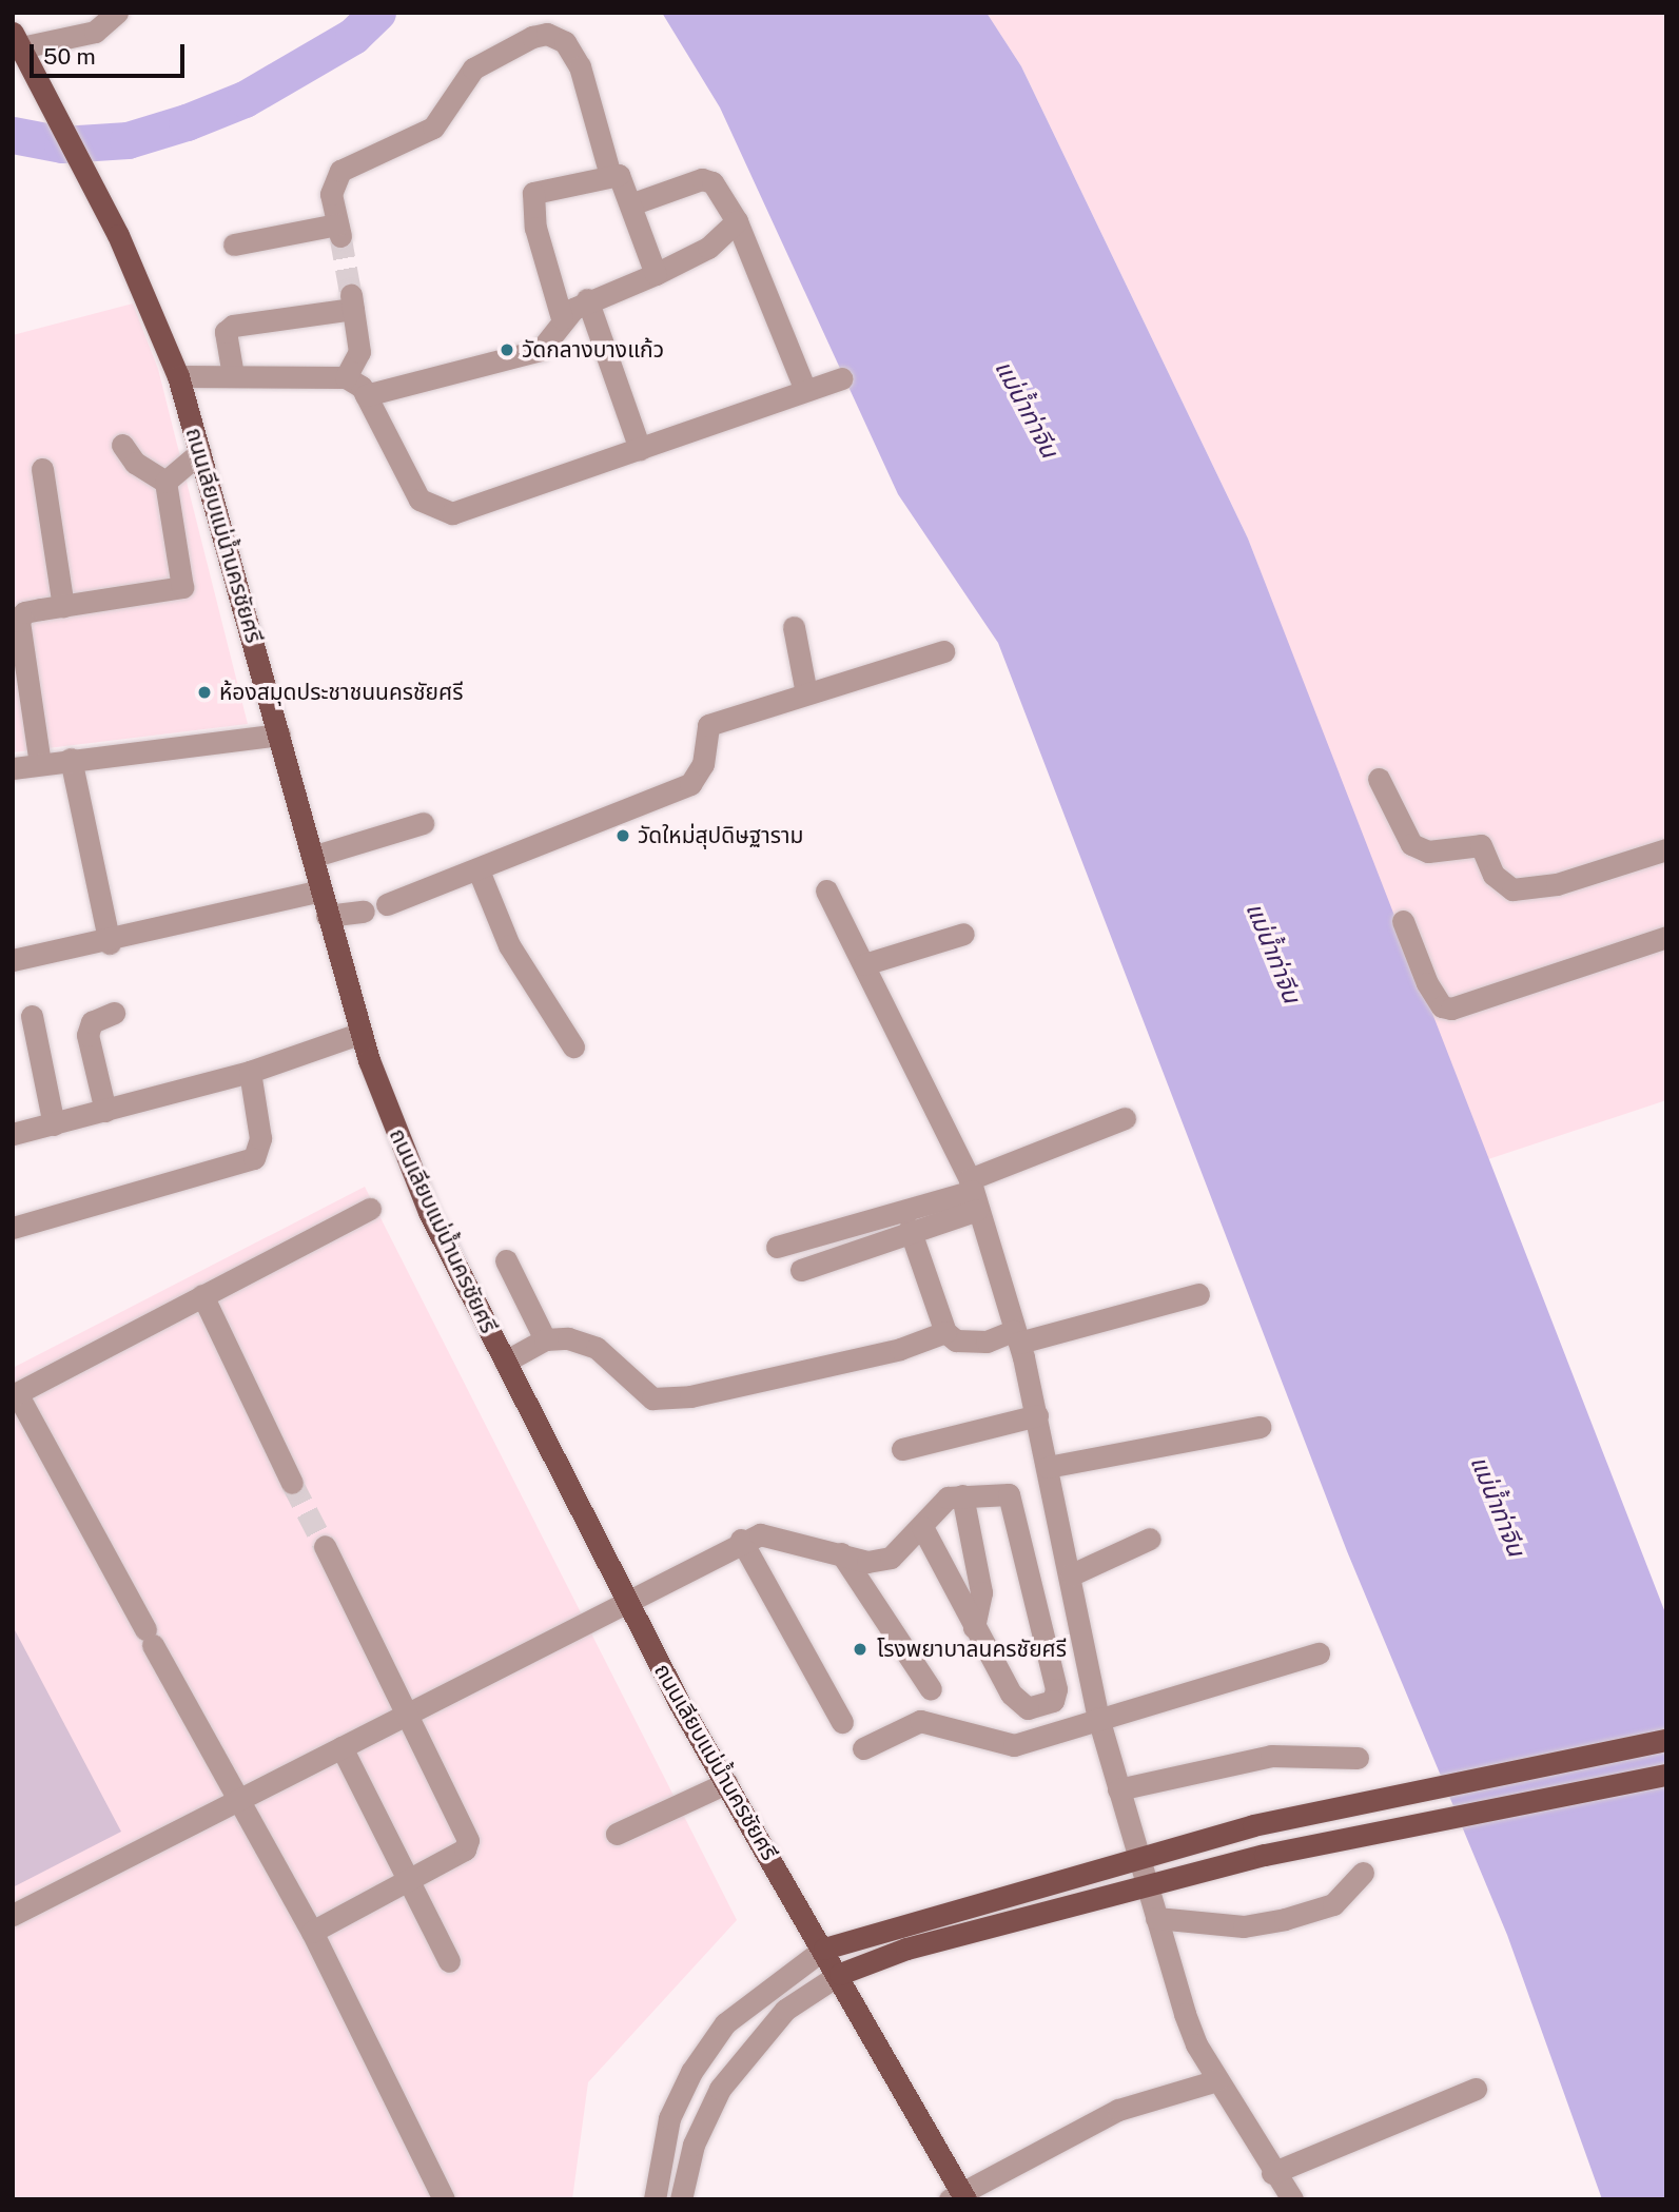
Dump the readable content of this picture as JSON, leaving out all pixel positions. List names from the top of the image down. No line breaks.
{"streets":{"main road":["ถนนเลียบแม่น้ำนครชัยศรี"]},"water":["แม่น้ำท่าจีน"],"places":["วัดกลางบางแก้ว","ห้องสมุดประชาชนนครชัยศรี","วัดใหม่สุปดิษฐาราม","โรงพยาบาลนครชัยศรี"],"scale_bar":"50 m"}
